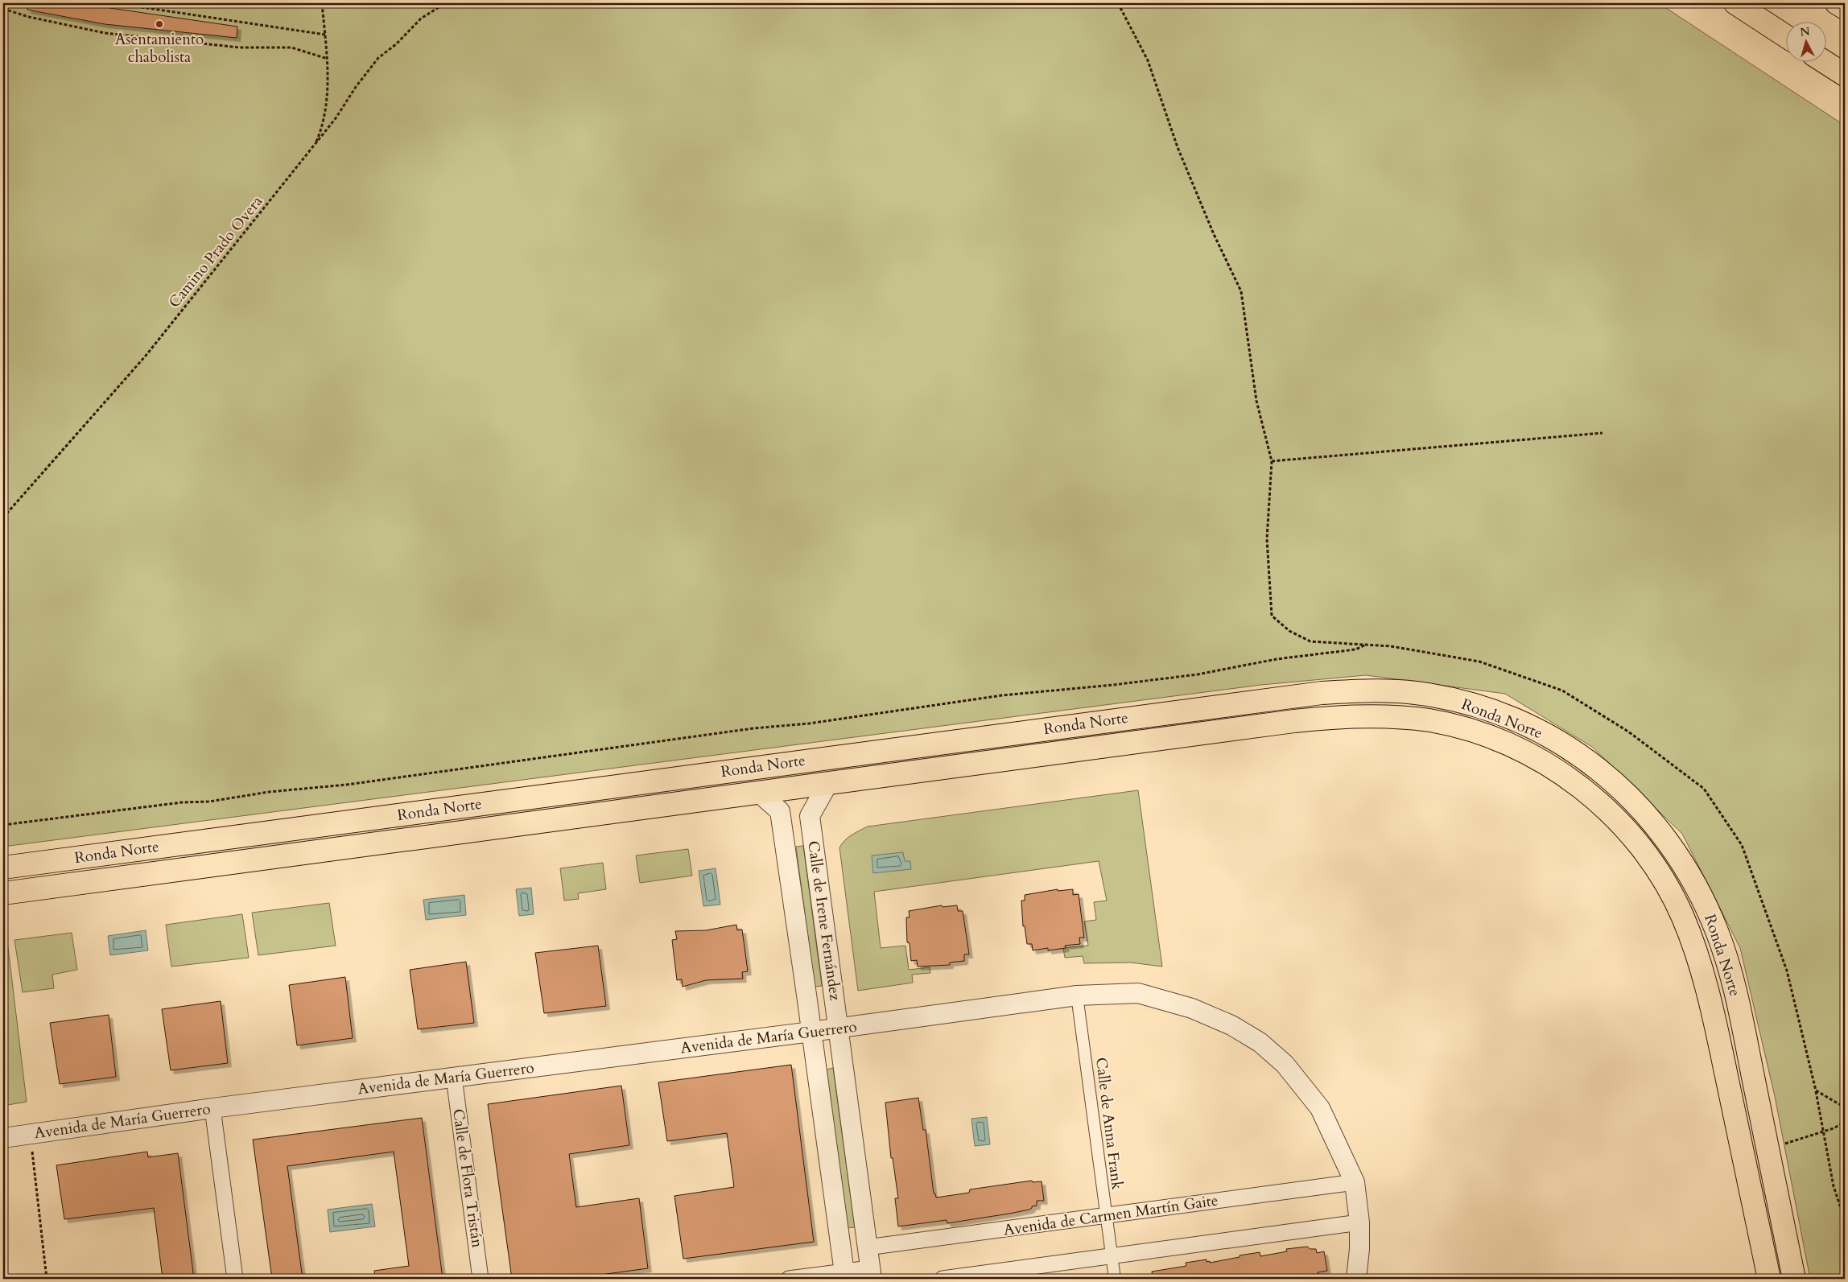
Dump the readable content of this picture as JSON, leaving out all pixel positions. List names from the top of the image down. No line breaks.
{"streets":{"main road":["Ronda Norte"],"street":["Calle de Irene Fernández","Avenida de María Guerrero","Calle de Anna Frank","Calle de Flora Tristán","Avenida de Carmen Martín Gaite"],"path":["Camino Prado Overa"]},"crossings":[["Ronda Norte","Calle de Irene Fernández"],["Calle de Irene Fernández","Avenida de María Guerrero"],["Calle de Irene Fernández","Avenida de Carmen Martín Gaite"],["Avenida de María Guerrero","Calle de Anna Frank"],["Avenida de María Guerrero","Calle de Flora Tristán"],["Avenida de María Guerrero","Avenida de Carmen Martín Gaite"],["Calle de Anna Frank","Avenida de Carmen Martín Gaite"]],"places":["Asentamiento chabolista"],"north":"top"}
